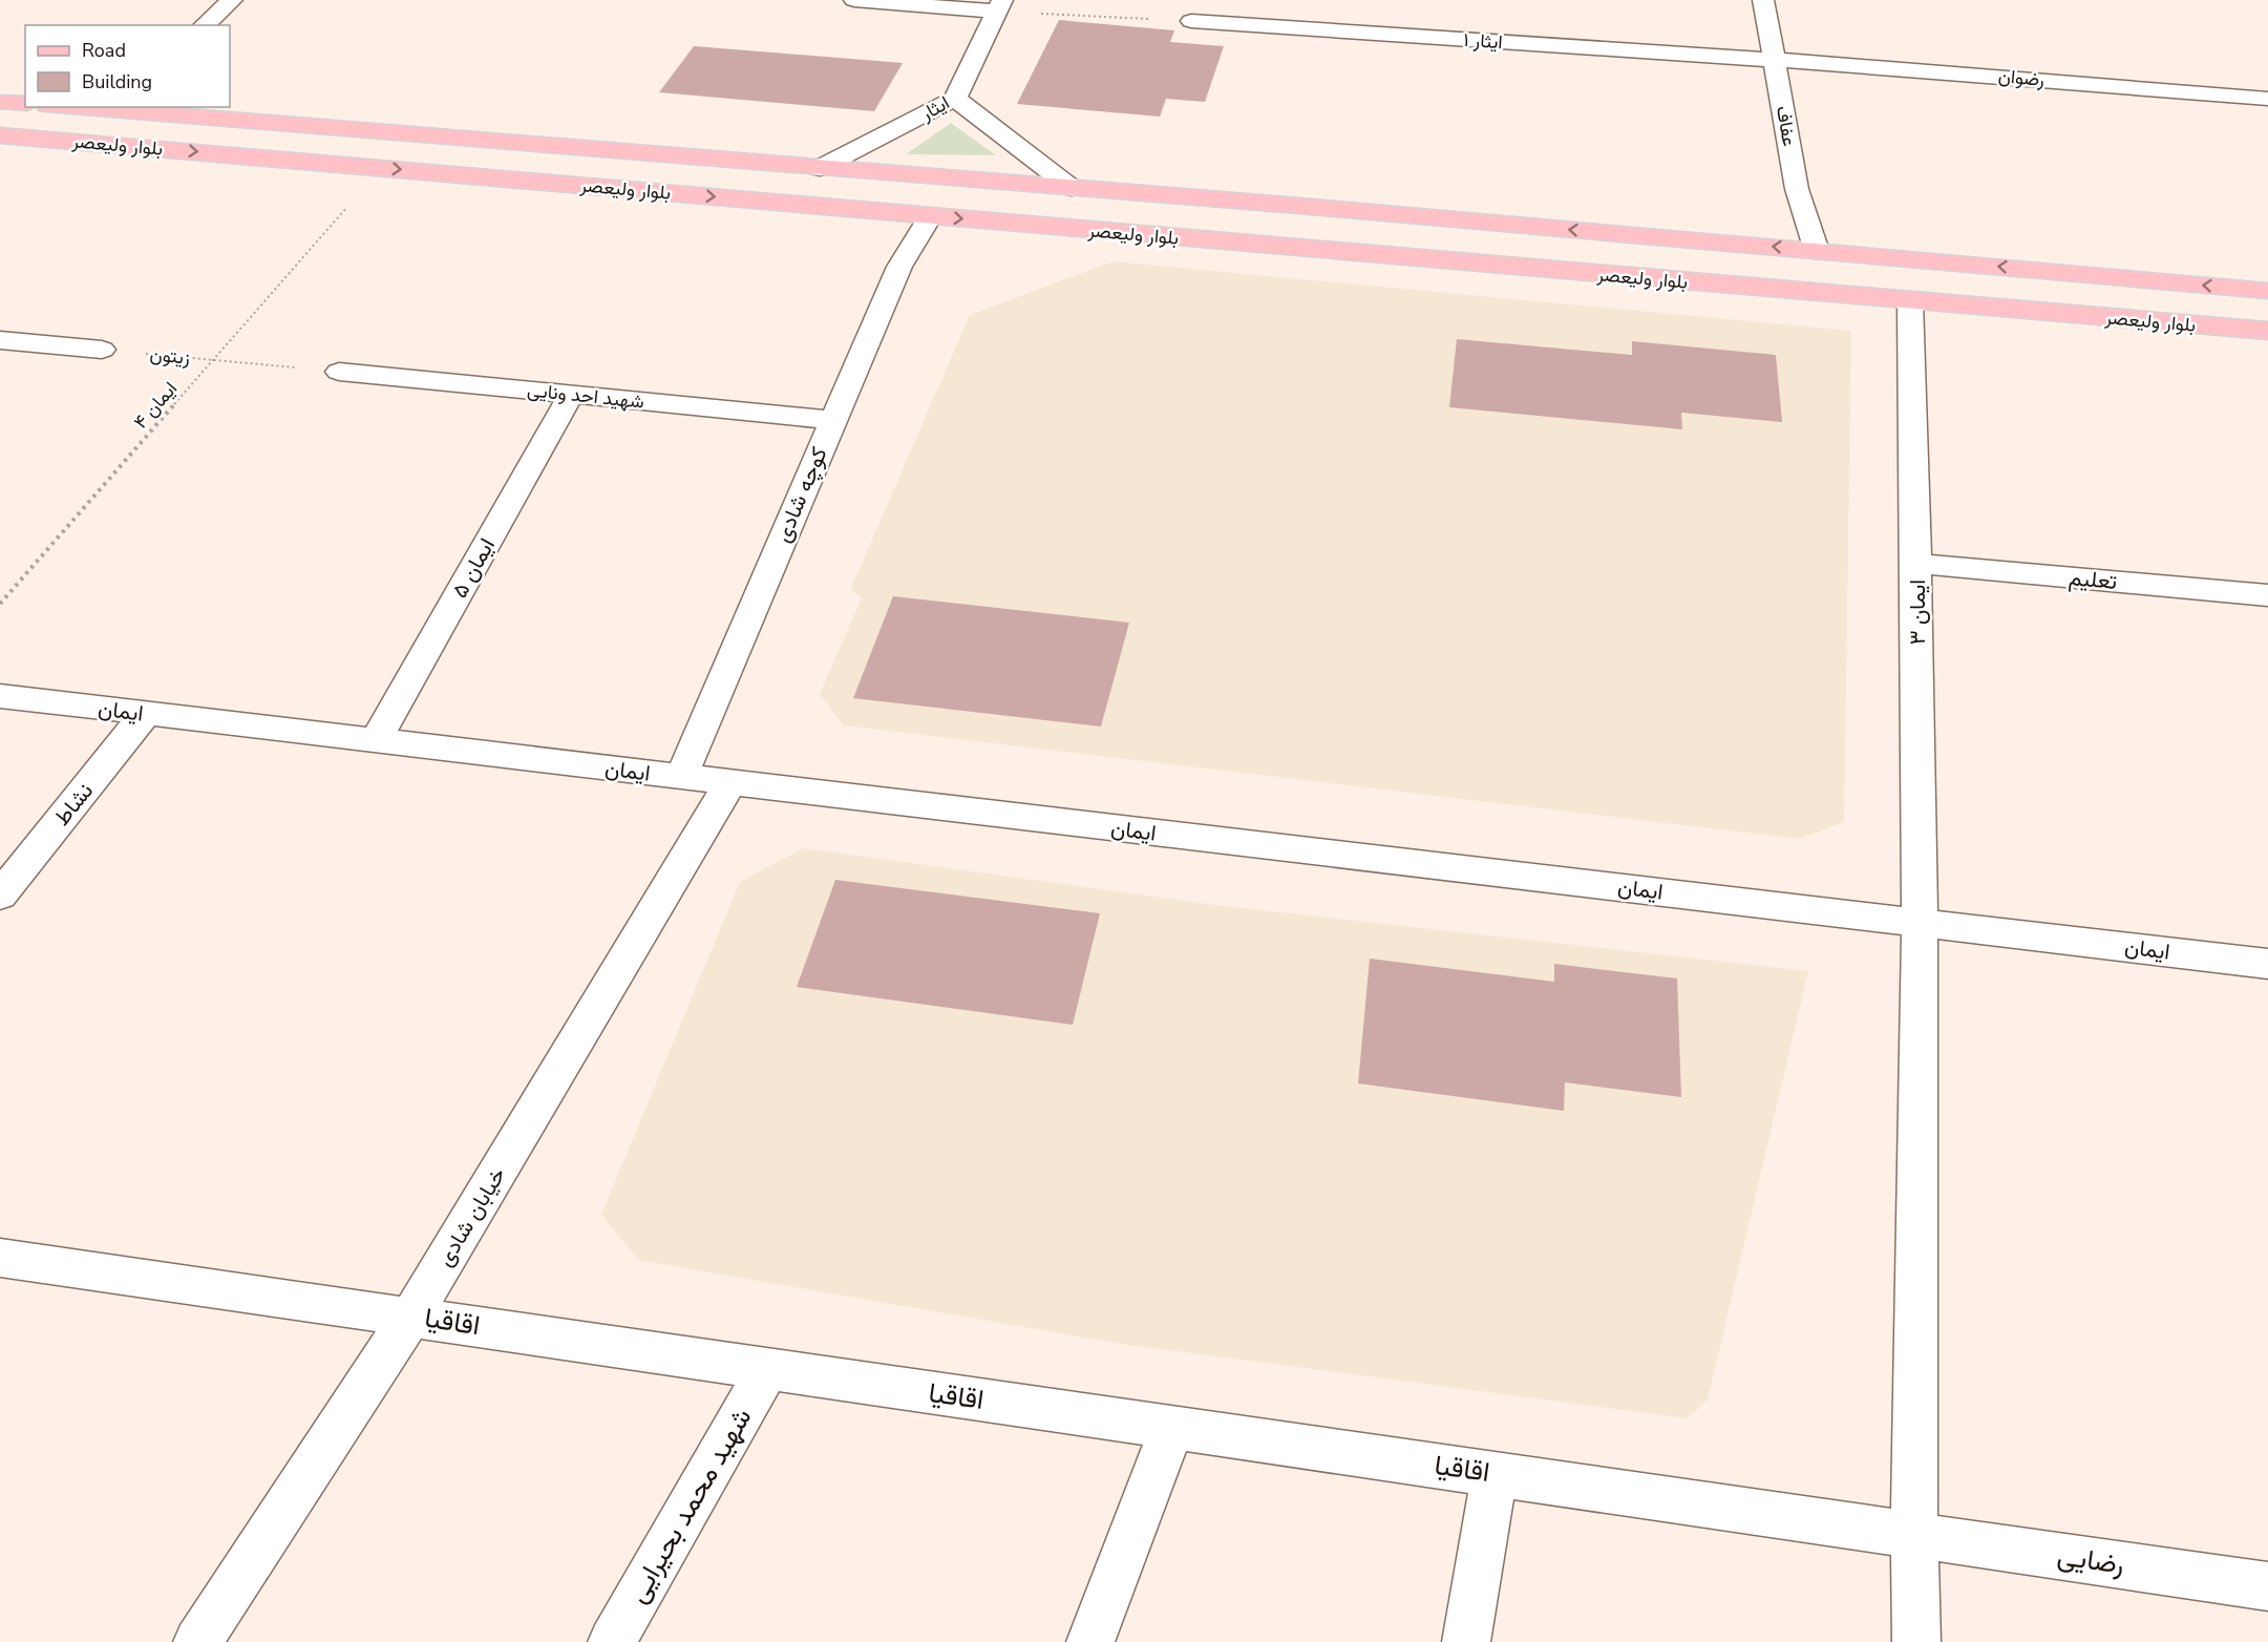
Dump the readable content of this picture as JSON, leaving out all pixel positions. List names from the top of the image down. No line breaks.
{"streets":{"main road":["بلوار ولیعصر"],"street":["ایثار ۱","رضوان","ایثار","عفاف","شهید احد ونایی","کوچه شادی","ایمان ۵","تعلیم","ایمان ۳","ایمان","نشاط","خیابان شادی","اقاقیا","شهید محمد بحیرایی","رضایی"],"path":["زیتون","ایمان ۴"]},"crossings":[["ایثار ۱","رضوان"],["ایثار ۱","عفاف"],["رضوان","عفاف"],["ایثار","بلوار ولیعصر"],["عفاف","بلوار ولیعصر"],["بلوار ولیعصر","ایمان ۴"],["بلوار ولیعصر","کوچه شادی"],["بلوار ولیعصر","ایمان ۳"],["زیتون","شهید احد ونایی"],["زیتون","ایمان ۴"],["شهید احد ونایی","کوچه شادی"],["شهید احد ونایی","ایمان ۵"],["کوچه شادی","ایمان"],["ایمان ۵","ایمان"],["تعلیم","ایمان ۳"],["ایمان ۳","ایمان"],["ایمان ۳","اقاقیا"],["ایمان ۳","رضایی"],["ایمان","نشاط"],["ایمان","خیابان شادی"],["خیابان شادی","اقاقیا"],["اقاقیا","شهید محمد بحیرایی"],["اقاقیا","رضایی"]],"legend":["Road","Building"]}
